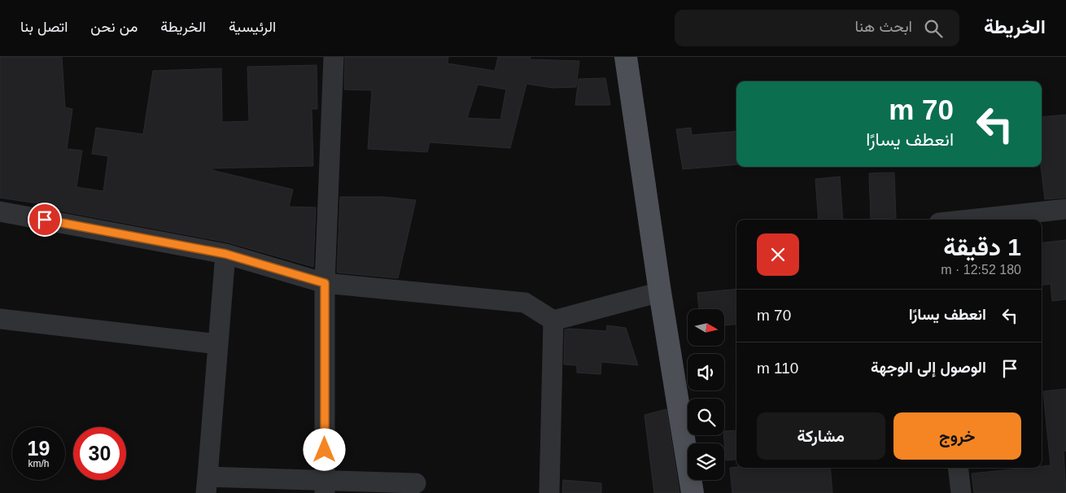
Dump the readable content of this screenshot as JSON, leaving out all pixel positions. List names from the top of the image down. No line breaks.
{"north":"right","page":{"header":"الخريطة","search":"ابحث هنا","nav":["الرئيسية","الخريطة","من نحن","اتصل بنا"],"turn":["70 m","انعطف يسارًا"],"heading":["1 دقيقة","180 m · 12:52"],"list":[{"name":"انعطف يسارًا","value":"70 m"},{"name":"الوصول إلى الوجهة","value":"110 m"}],"buttons":["خروج","مشاركة"],"speed":"19 km/h","limit":"30"}}
